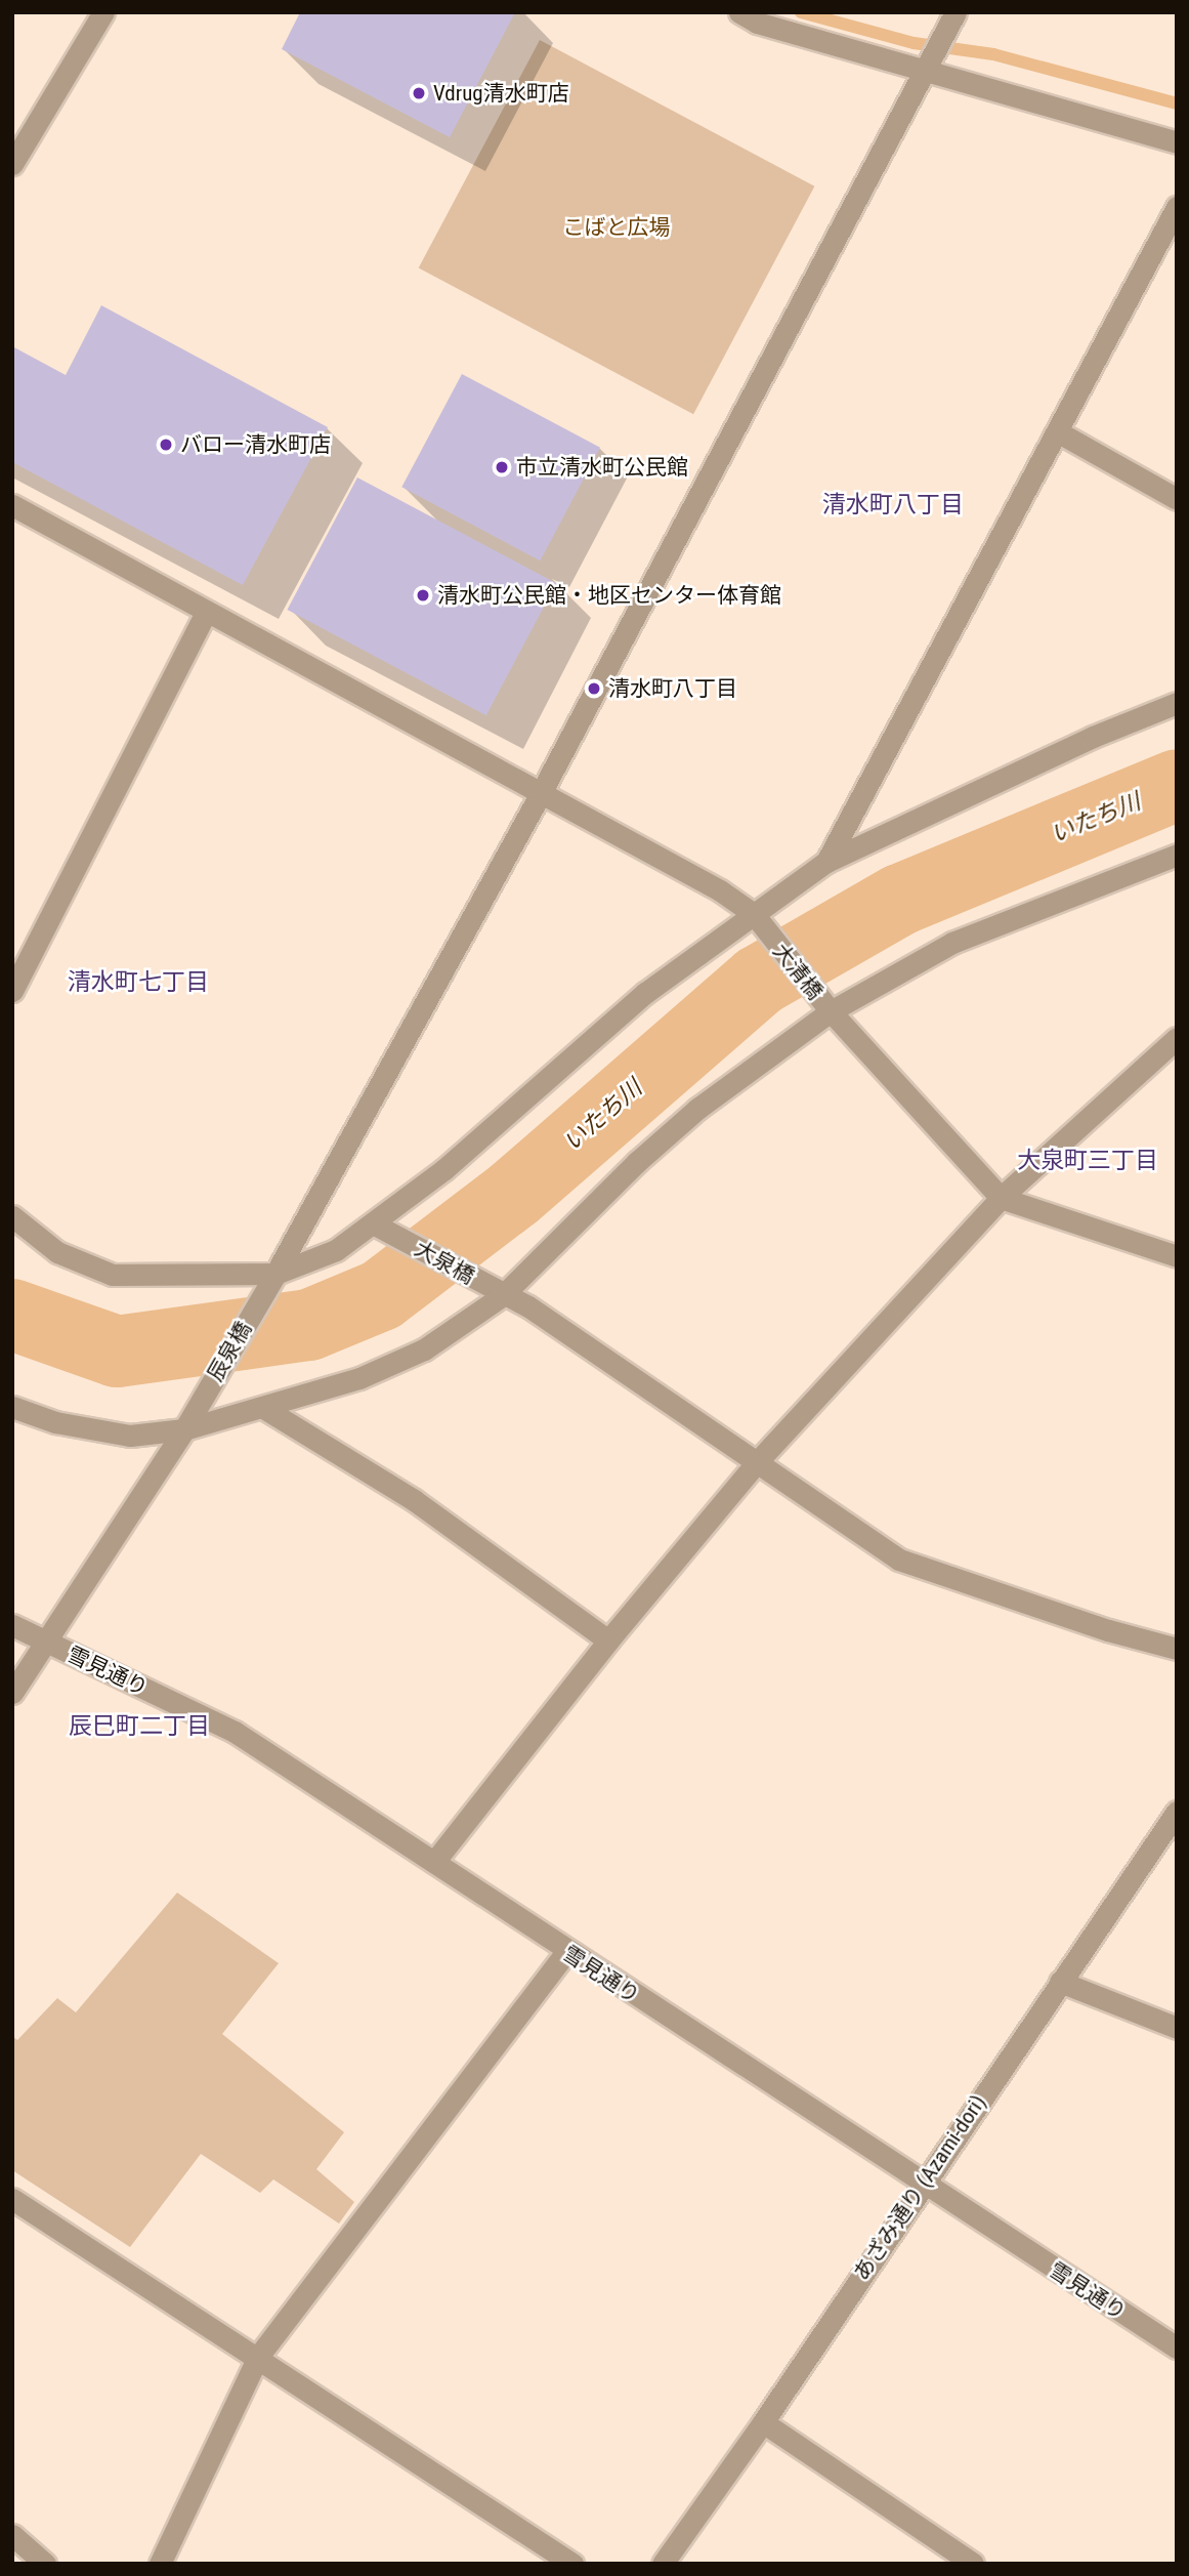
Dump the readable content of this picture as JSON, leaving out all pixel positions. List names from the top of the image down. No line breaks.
{"streets":{"street":["大清橋","大泉橋","辰泉橋","雪見通り","あざみ通り (Azami-dori)"]},"crossings":[["大清橋","辰泉橋"],["辰泉橋","雪見通り"],["雪見通り","あざみ通り (Azami-dori)"]],"districts":["清水町八丁目","清水町七丁目","大泉町三丁目","辰巳町二丁目"],"water":["いたち川"],"parks":["こばと広場"],"places":["Vdrug清水町店","バロー清水町店","市立清水町公民館","清水町公民館・地区センター体育館","清水町八丁目"]}
